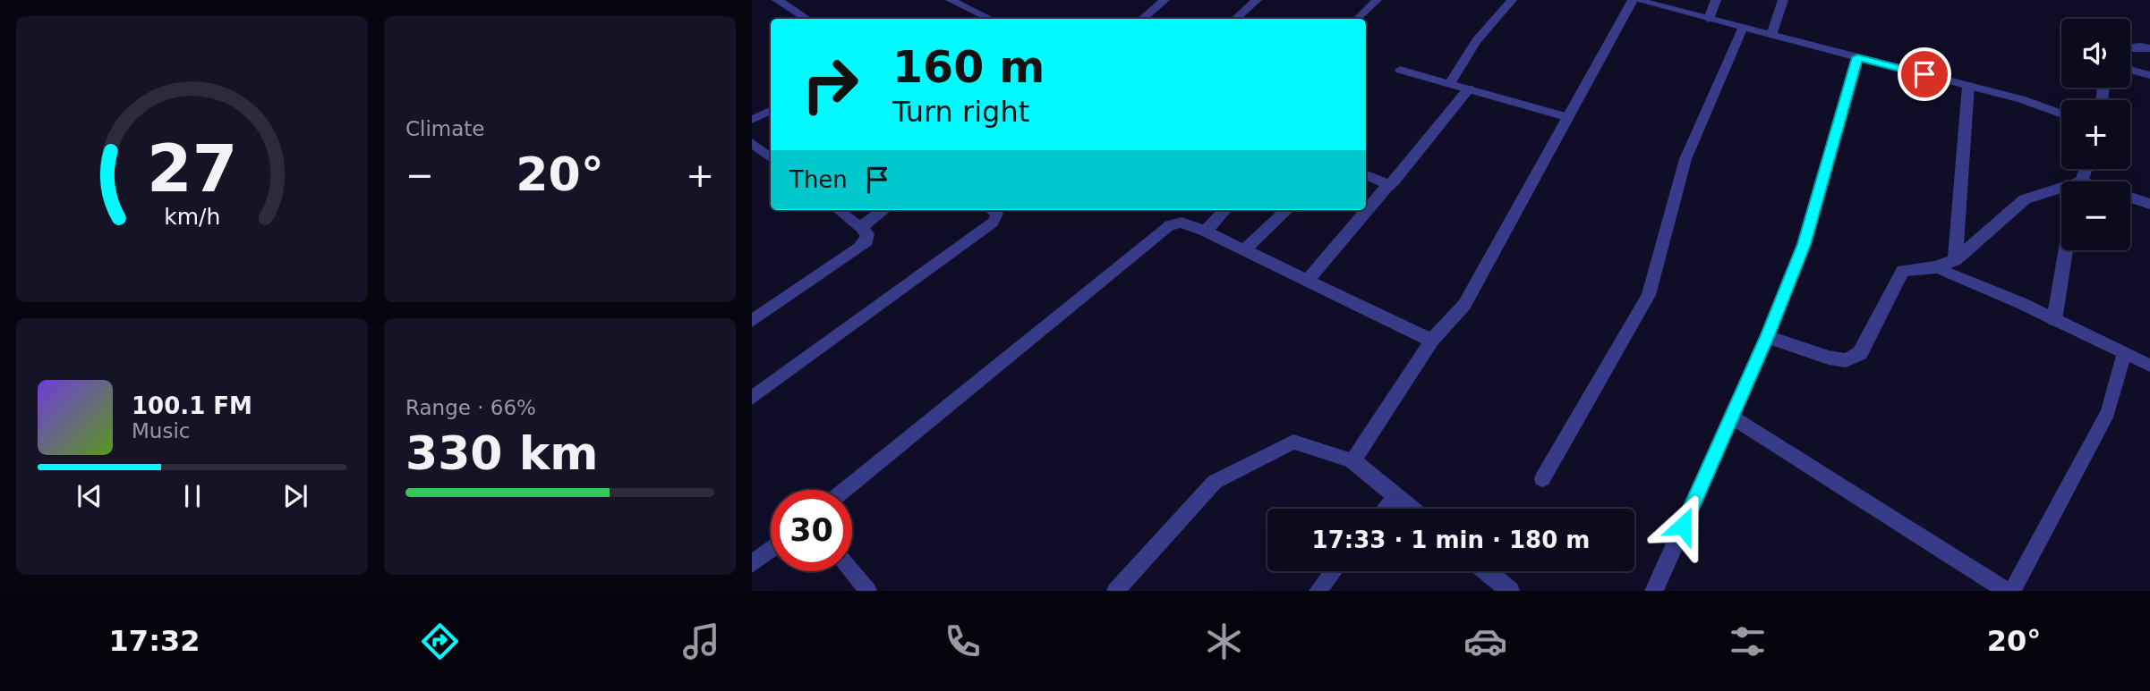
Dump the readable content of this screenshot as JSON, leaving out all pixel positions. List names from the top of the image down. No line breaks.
{"page":{"tile":["Climate",["Range · 66%","330 km"]],"map_buttons":["+","−"],"turn":["160 m","Turn right"],"heat":["−","20°","+"],"then":"Then","song":["100.1 FM","Music"],"limit":"30","trip":"17:33 · 1 min · 180 m","tabs":["17:32","20°"],"gauge":["27","km/h"]}}
